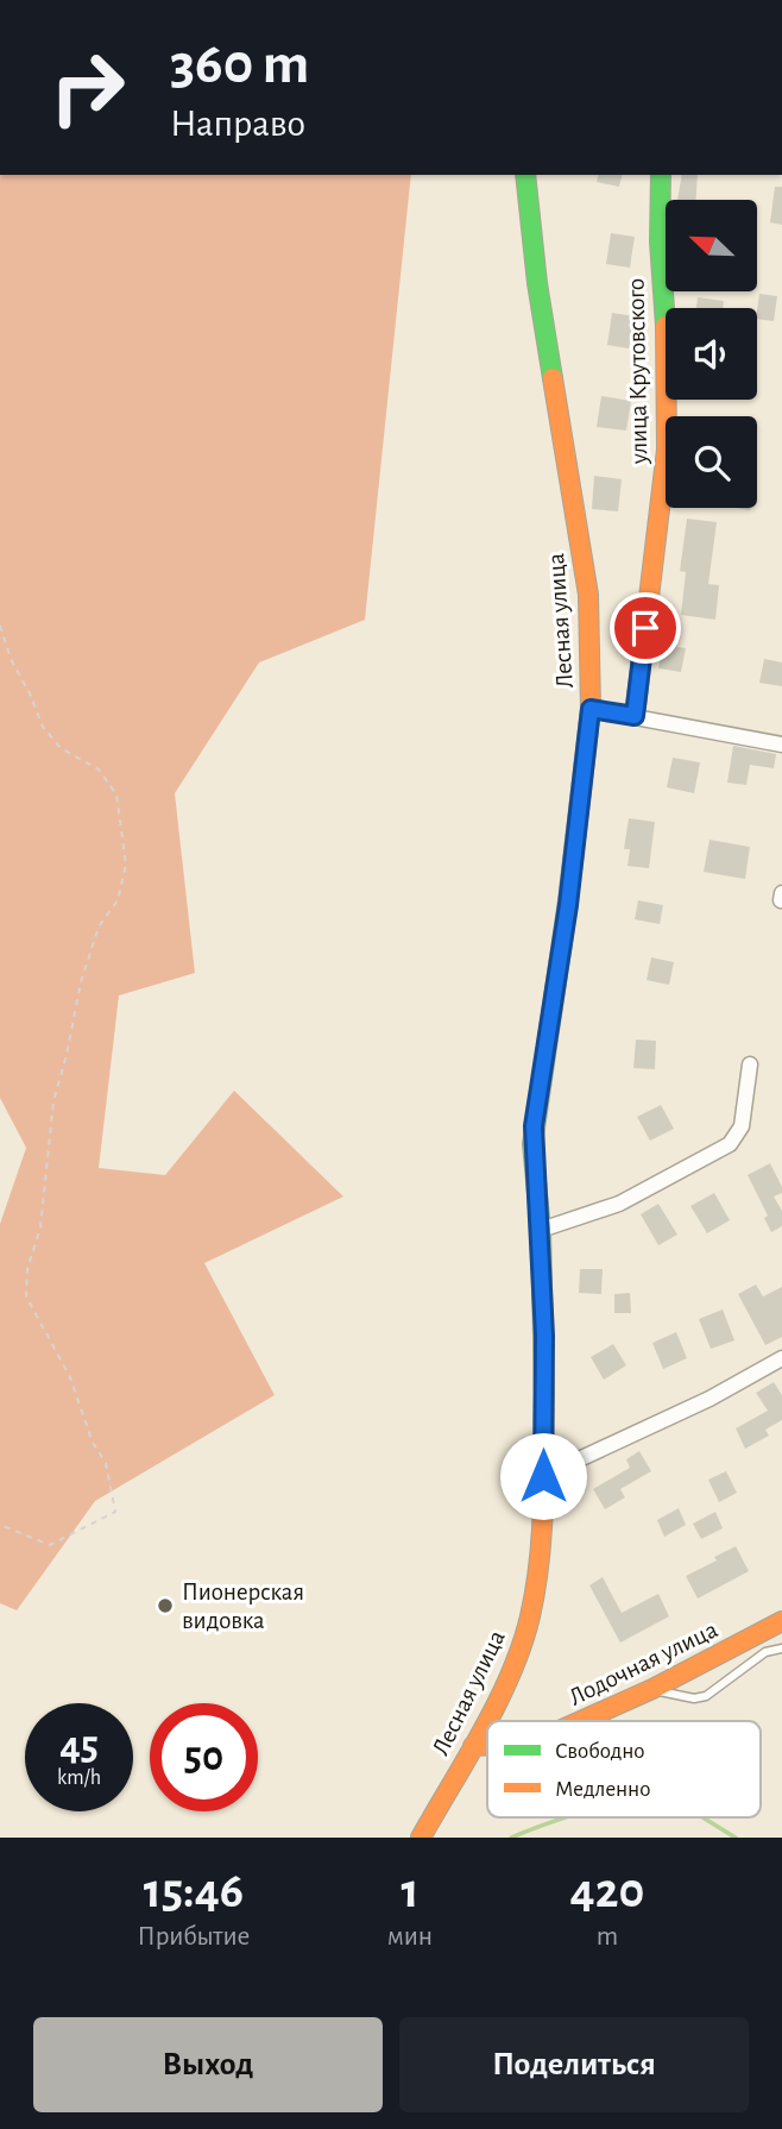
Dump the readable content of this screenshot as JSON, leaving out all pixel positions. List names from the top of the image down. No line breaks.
{"streets":{"main road":["улица Крутовского","Лесная улица","Лодочная улица"]},"crossings":[["Лесная улица","Лодочная улица"]],"places":["Пионерская видовка"],"legend":["Свободно","Медленно"],"north":"top left","page":{"turn":["360 m","Направо"],"speed":"45 km/h","limit":"50","eta":["15:46","Прибытие","1","мин","420","m"],"buttons":["Выход","Поделиться"]}}
